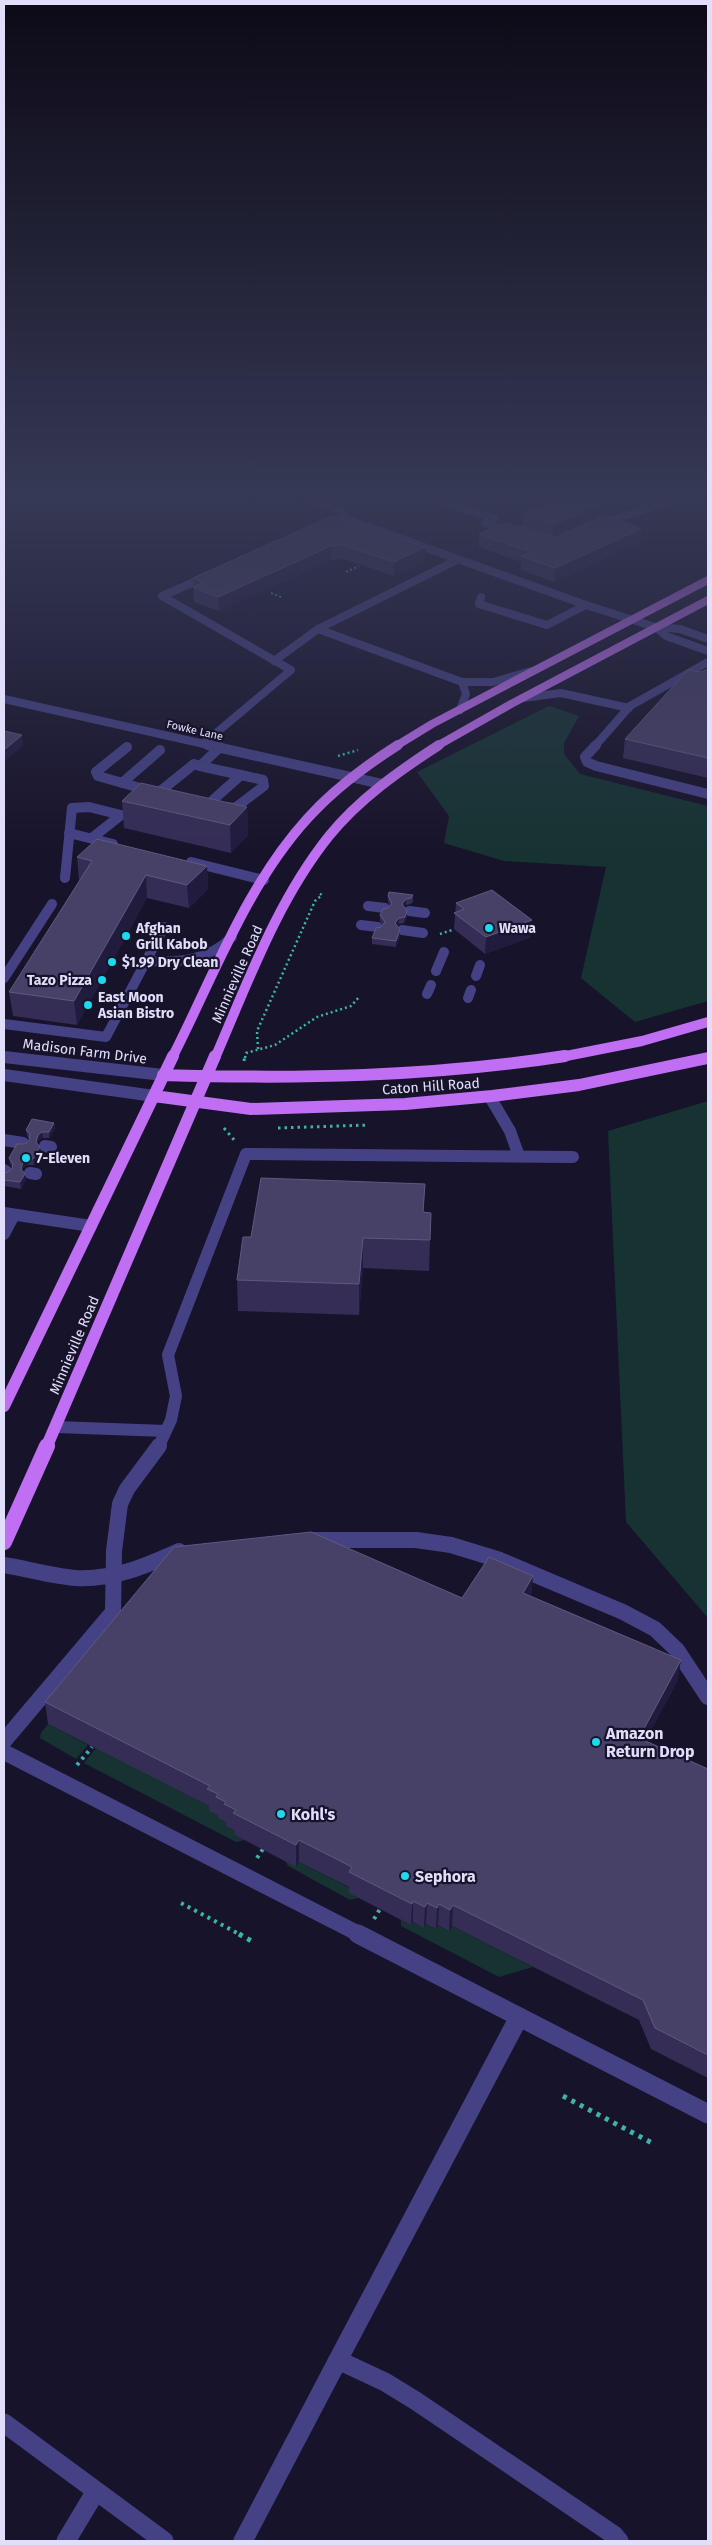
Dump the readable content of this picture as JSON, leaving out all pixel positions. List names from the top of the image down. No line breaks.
{"streets":{"main road":["Minnieville Road","Caton Hill Road"],"street":["Fowke Lane","Madison Farm Drive"]},"crossings":[["Fowke Lane","Minnieville Road"],["Minnieville Road","Madison Farm Drive"],["Minnieville Road","Caton Hill Road"],["Madison Farm Drive","Caton Hill Road"]],"places":["Wawa","Afghan Grill Kabob","$1.99 Dry Clean","Tazo Pizza","East Moon Asian Bistro","7-Eleven","Amazon Return Drop","Kohl's","Sephora"]}
